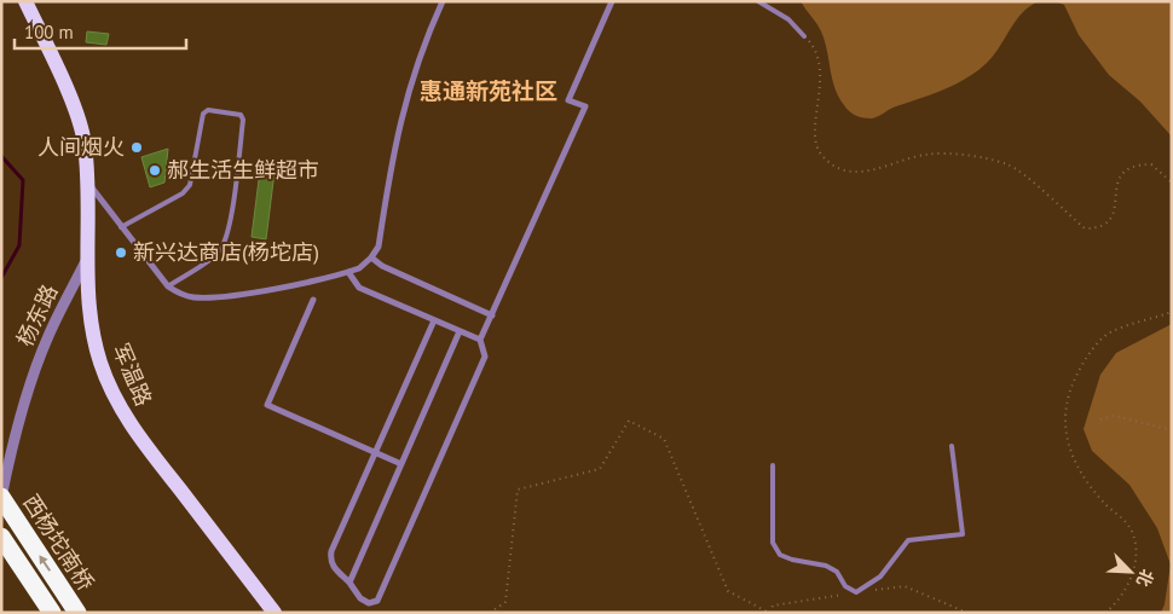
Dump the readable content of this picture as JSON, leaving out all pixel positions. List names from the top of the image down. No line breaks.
{"streets":{"highway":["西杨坨南桥"],"main road":["军温路"],"street":["杨东路"]},"crossings":[["杨东路","军温路"],["杨东路","西杨坨南桥"]],"districts":["惠通新苑社区"],"places":["人间烟火","郝生活生鲜超市","新兴达商店(杨坨店)"],"scale_bar":"100 m","north":"bottom right"}
